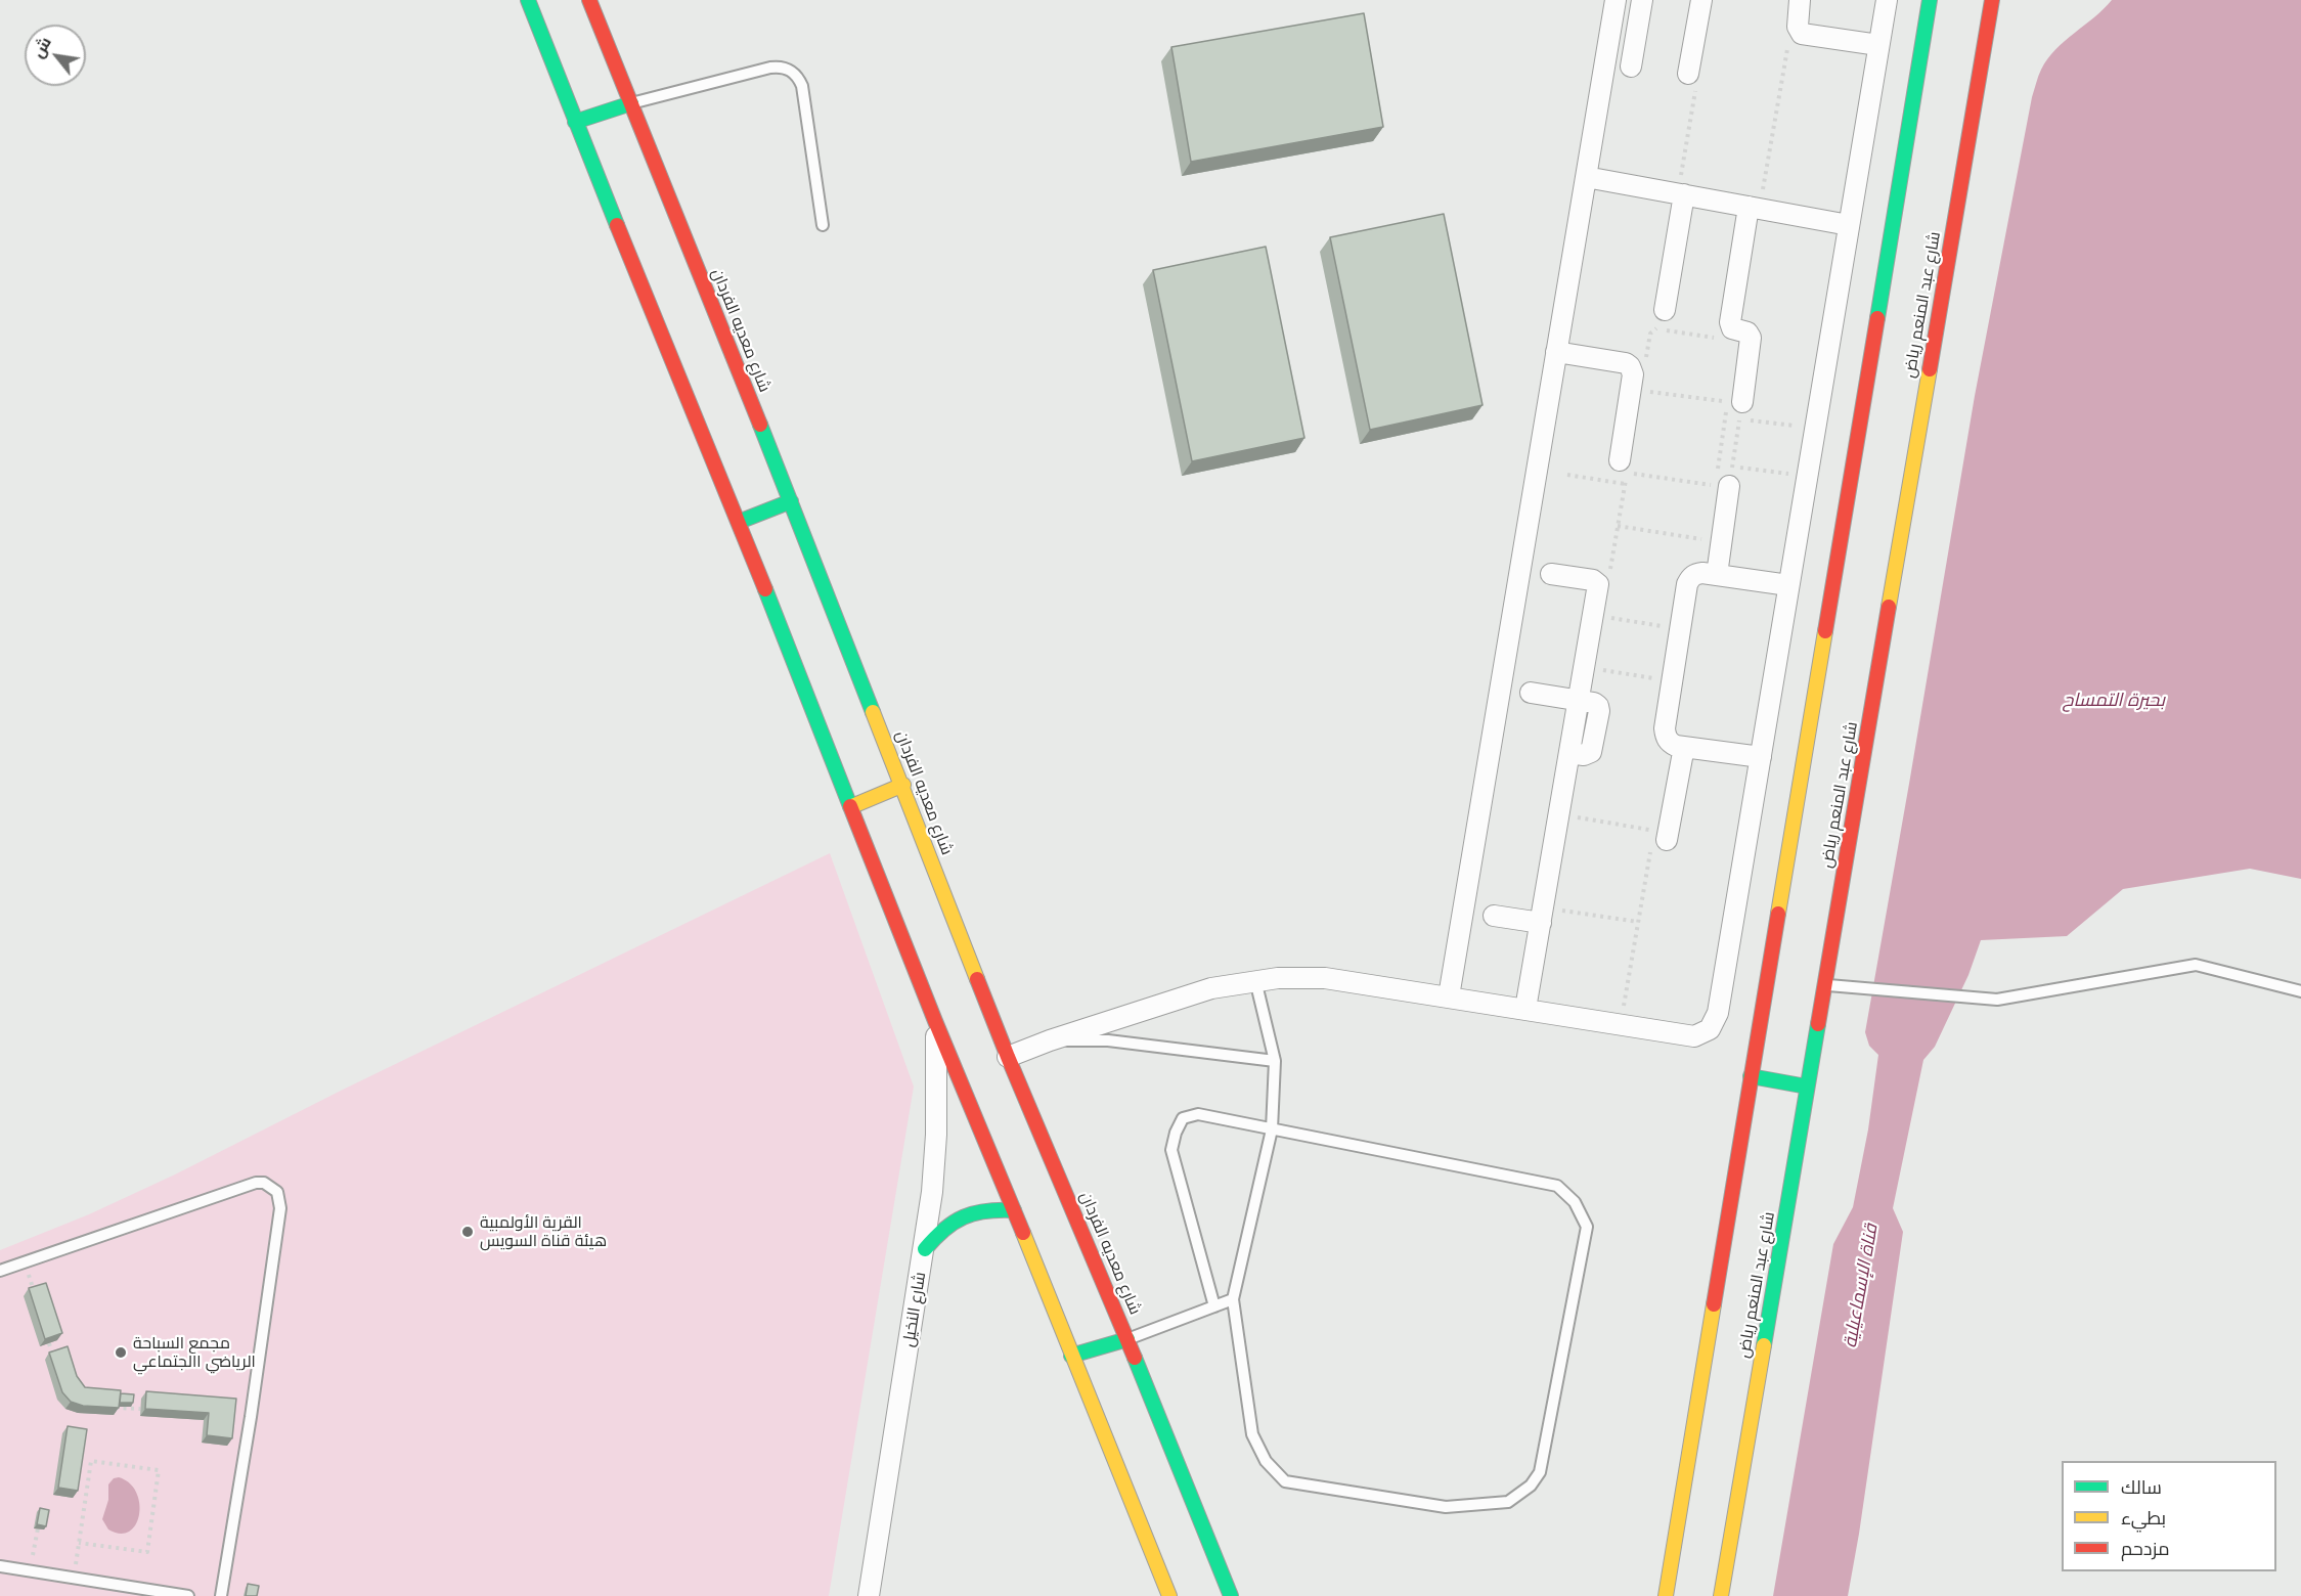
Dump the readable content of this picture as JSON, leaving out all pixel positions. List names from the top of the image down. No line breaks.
{"streets":{"main road":["شارع عبد المنعم رياض","شارع معديه الفردان"],"street":["شارع النخيل"]},"water":["بحيرة التمساح","قناة الإسماعيلية"],"places":["القرية الأولمبية هيئة قناة السويس","مجمع السباحة الرياضي االجتماعي"],"legend":["سالك","بطيء","مزدحم"],"north":"top left"}
